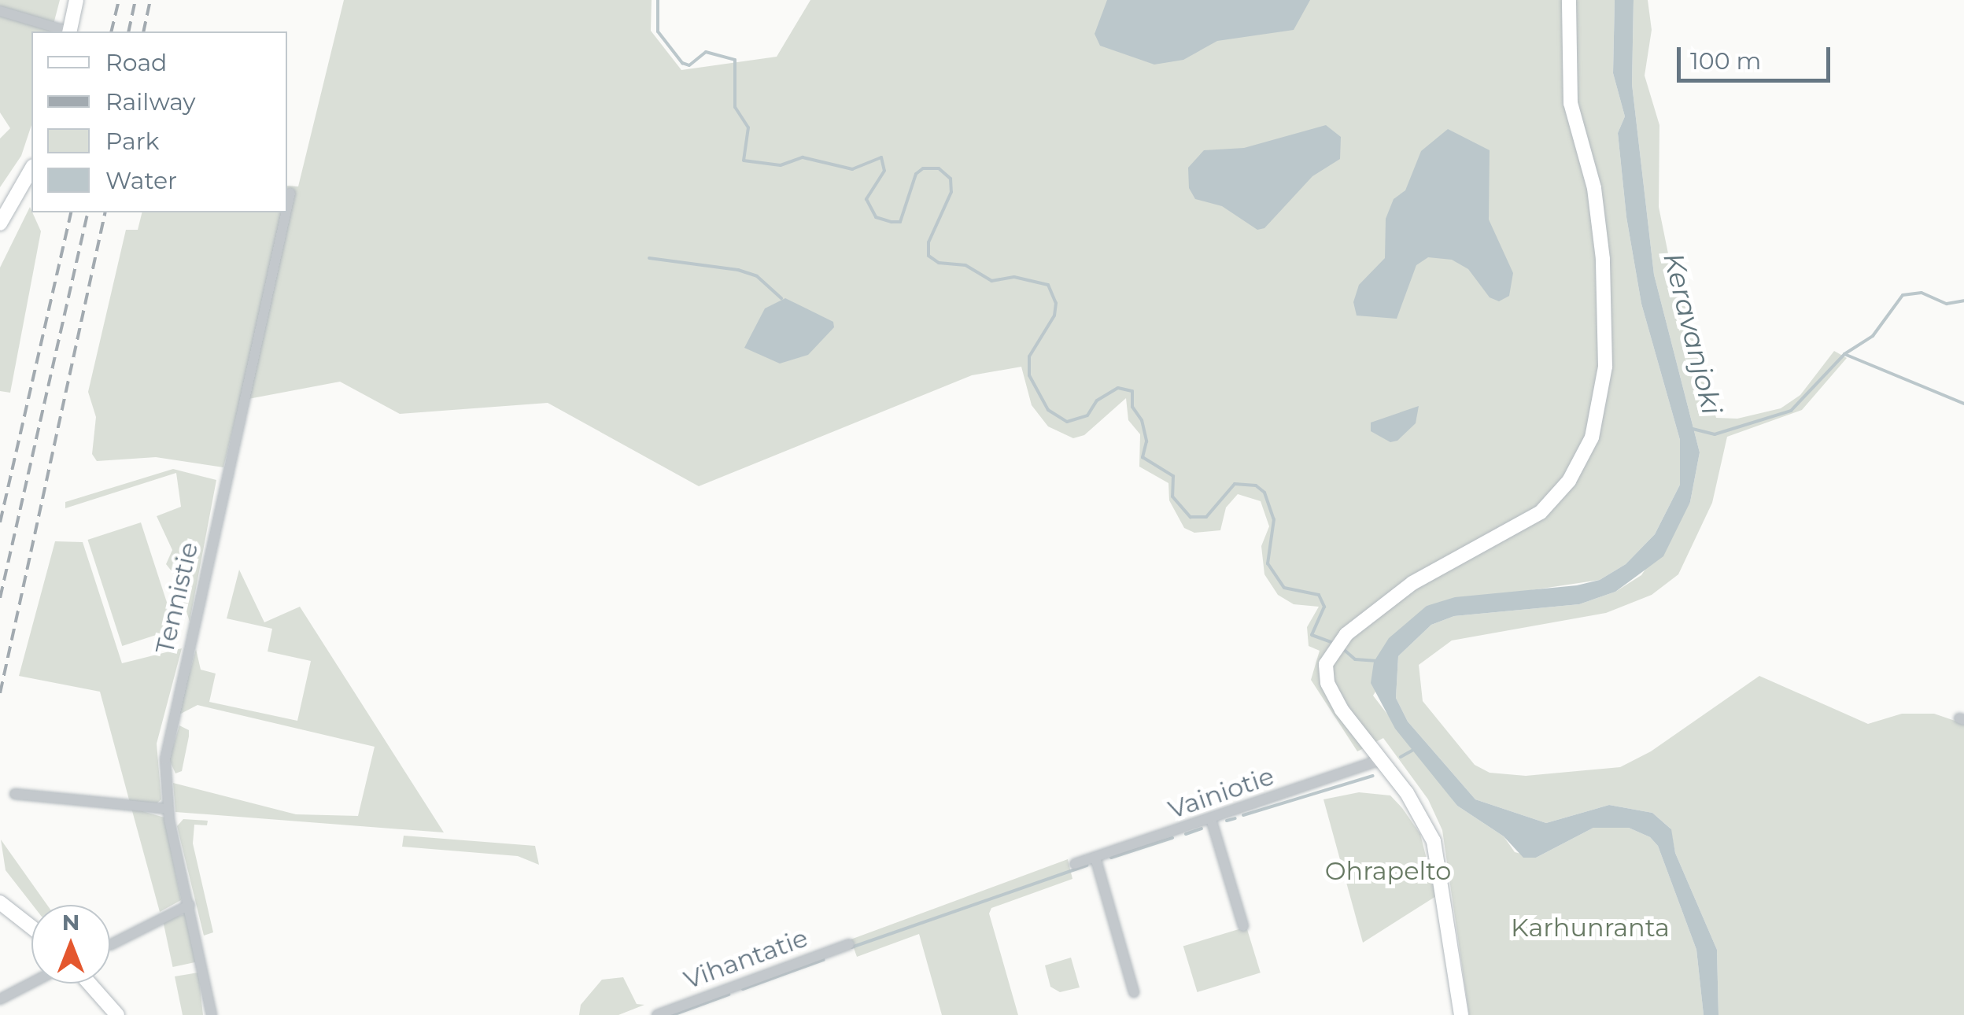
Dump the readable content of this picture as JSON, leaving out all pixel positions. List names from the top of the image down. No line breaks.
{"streets":{"street":["Tennistie","Vainiotie","Vihantatie"]},"water":["Keravanjoki"],"parks":["Ohrapelto","Karhunranta"],"legend":["Road","Railway","Park","Water"],"scale_bar":"100 m","north":"top"}
